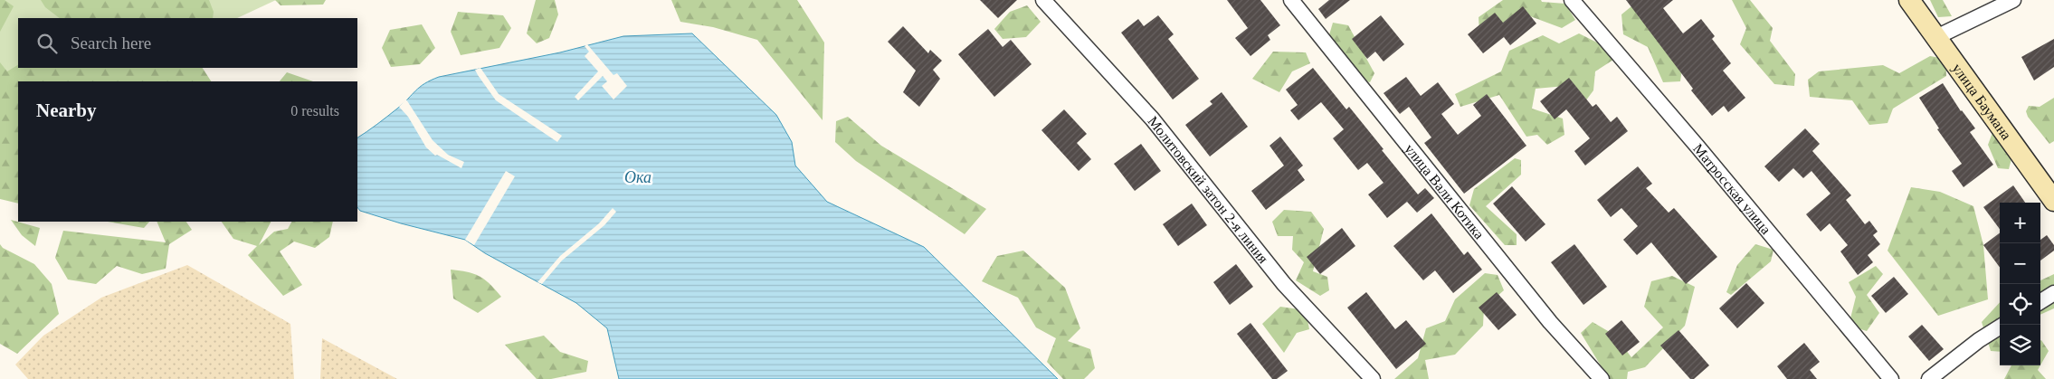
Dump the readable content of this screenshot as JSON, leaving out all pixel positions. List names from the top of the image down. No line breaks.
{"streets":{"street":["улица Баумана","Молитовский затон 2-я линия","Матросская улица","улица Вали Котика"]},"water":["Ока"],"page":{"search":"Search here","heading":["Nearby","0 results"],"map_buttons":["+","−"]}}
